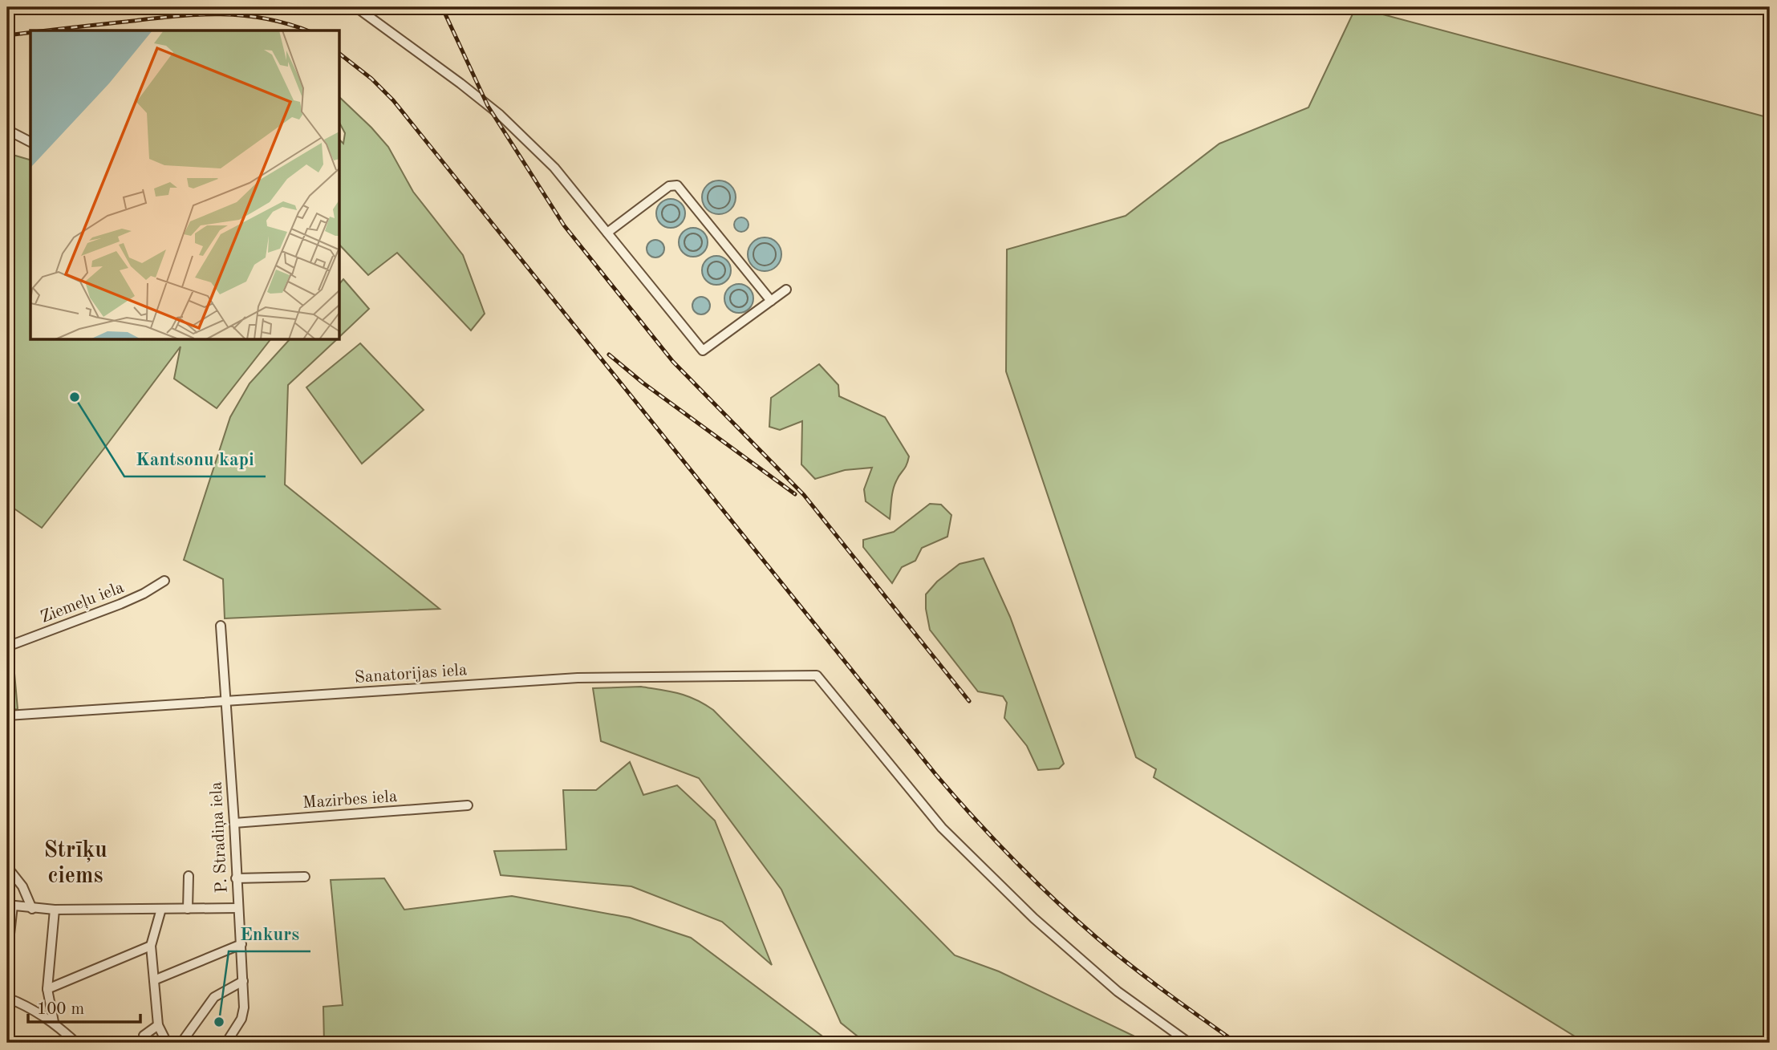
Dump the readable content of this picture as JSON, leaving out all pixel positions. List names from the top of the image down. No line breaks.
{"streets":{"street":["Ziemeļu iela","Sanatorijas iela","Mazirbes iela","P. Stradiņa iela"]},"crossings":[["Sanatorijas iela","P. Stradiņa iela"],["Mazirbes iela","P. Stradiņa iela"]],"districts":["Strīķu ciems"],"places":["Kantsonu kapi","Enkurs"],"scale_bar":"100 m"}
